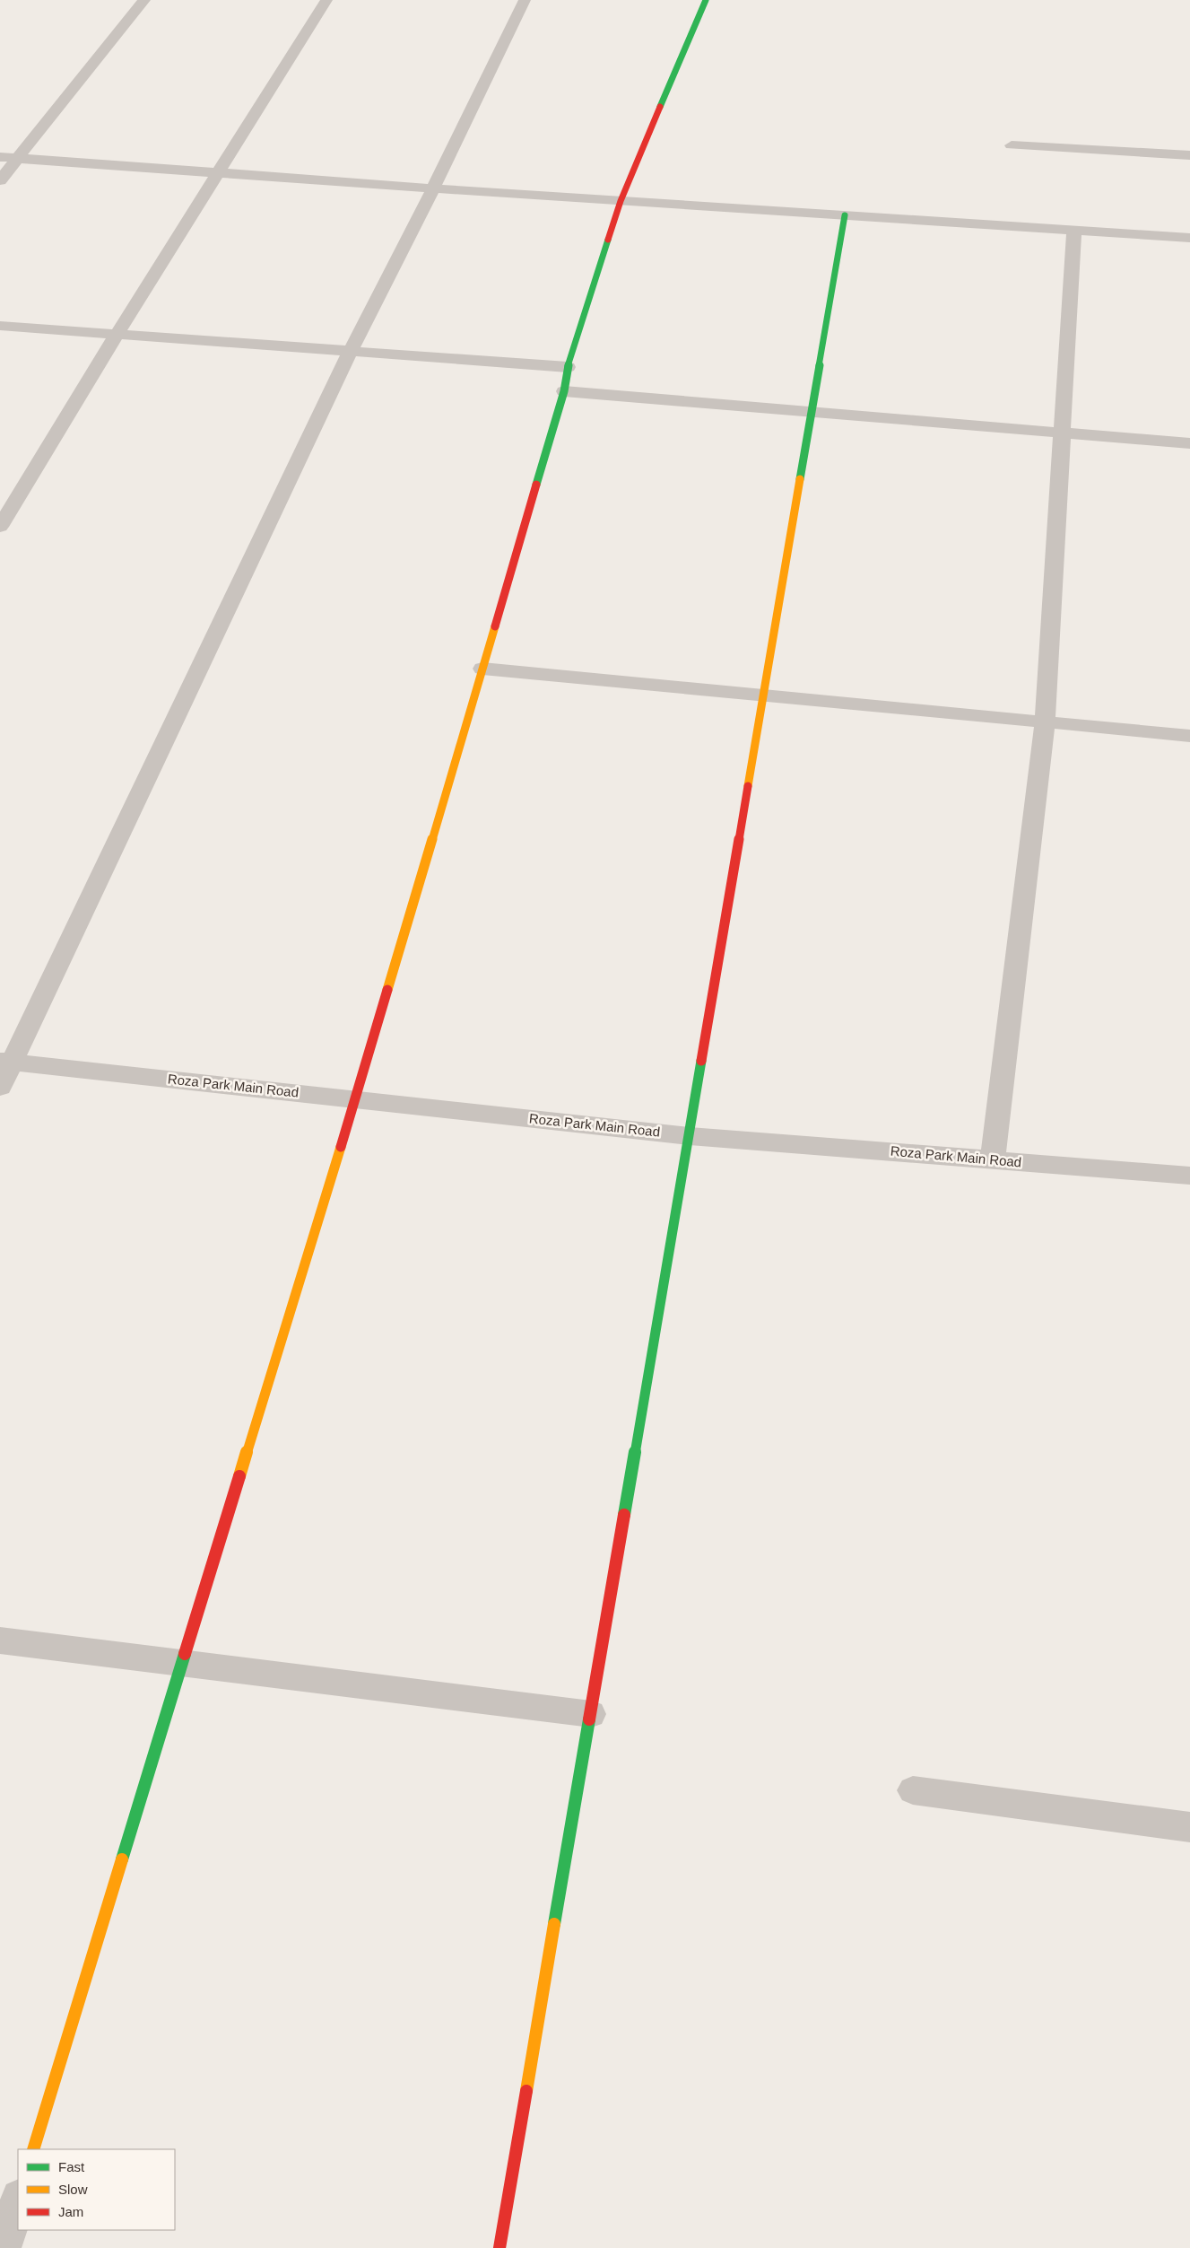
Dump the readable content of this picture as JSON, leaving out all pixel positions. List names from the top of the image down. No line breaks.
{"streets":{"street":["Roza Park Main Road"]},"legend":["Fast","Slow","Jam"]}
